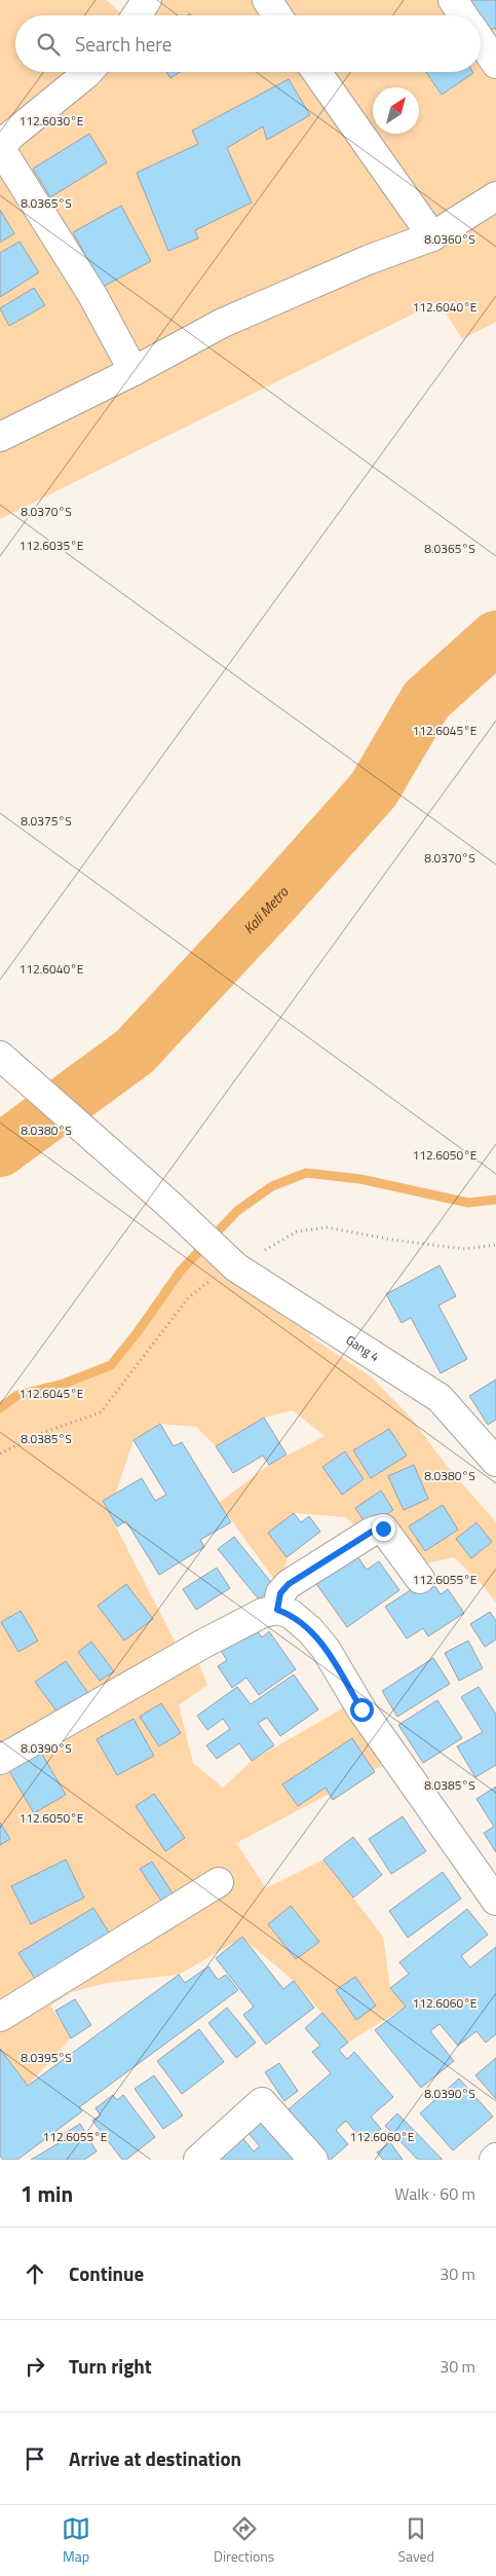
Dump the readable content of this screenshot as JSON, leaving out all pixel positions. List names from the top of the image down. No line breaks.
{"streets":{"street":["Gang 4"]},"water":["Kali Metro"],"north":"top right","page":{"search":"Search here","heading":["1 min","Walk · 60 m"],"list":[["Continue","30 m"],["Turn right","30 m"],"Arrive at destination"],"nav":["Map","Directions","Saved"]},"coordinates":["112.6030°E","8.0365°S","8.0360°S","112.6040°E","8.0370°S","112.6035°E","112.6045°E","8.0375°S","8.0380°S","112.6050°E","8.0385°S","112.6055°E","8.0390°S","112.6060°E","8.0395°S"]}
